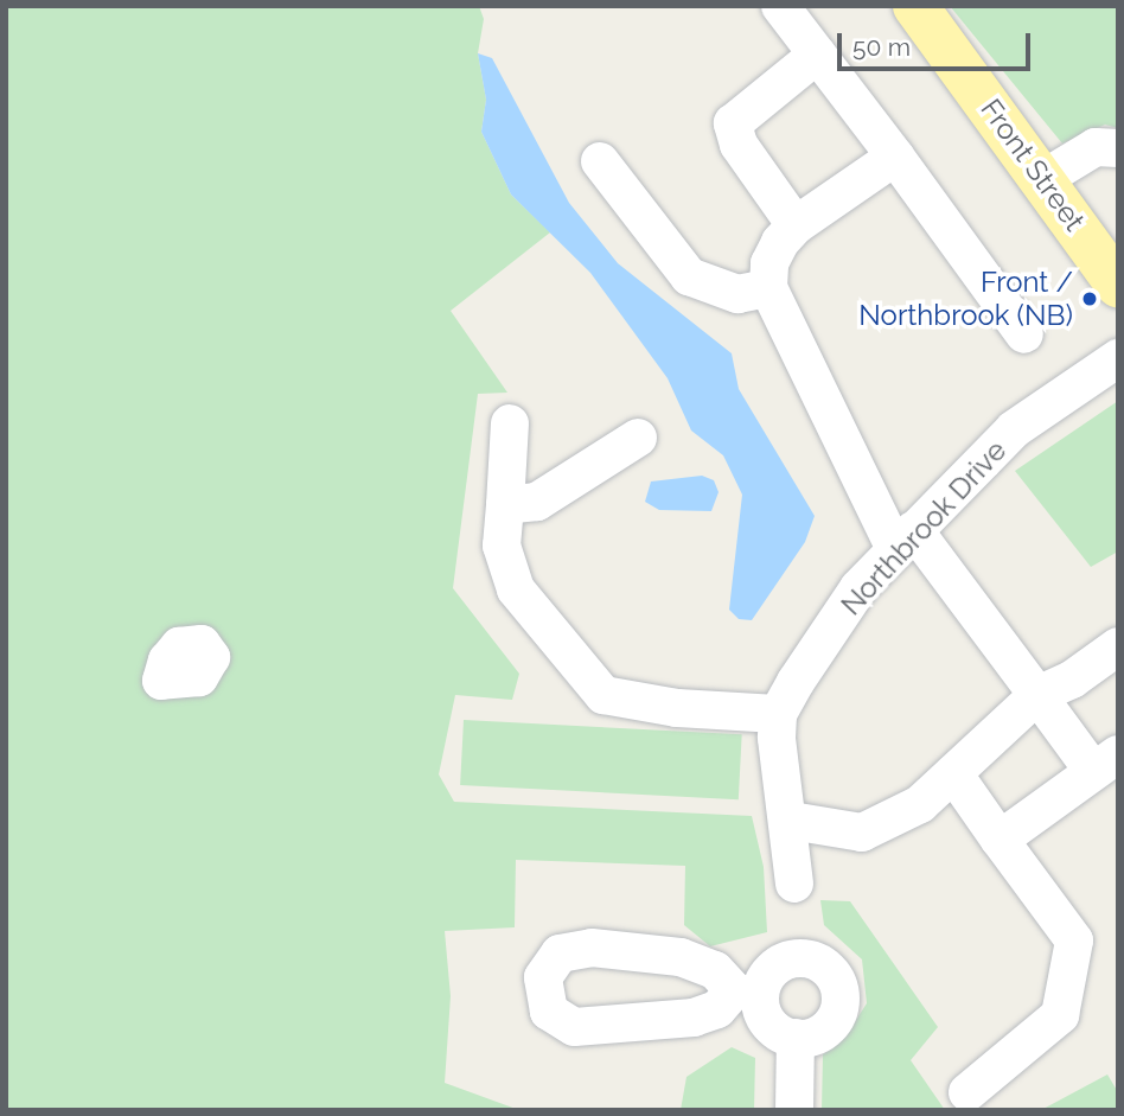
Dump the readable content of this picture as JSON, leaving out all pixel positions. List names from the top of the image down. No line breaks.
{"streets":{"main road":["Front Street"],"street":["Northbrook Drive"]},"places":["Front / Northbrook (NB)"],"scale_bar":"50 m"}
